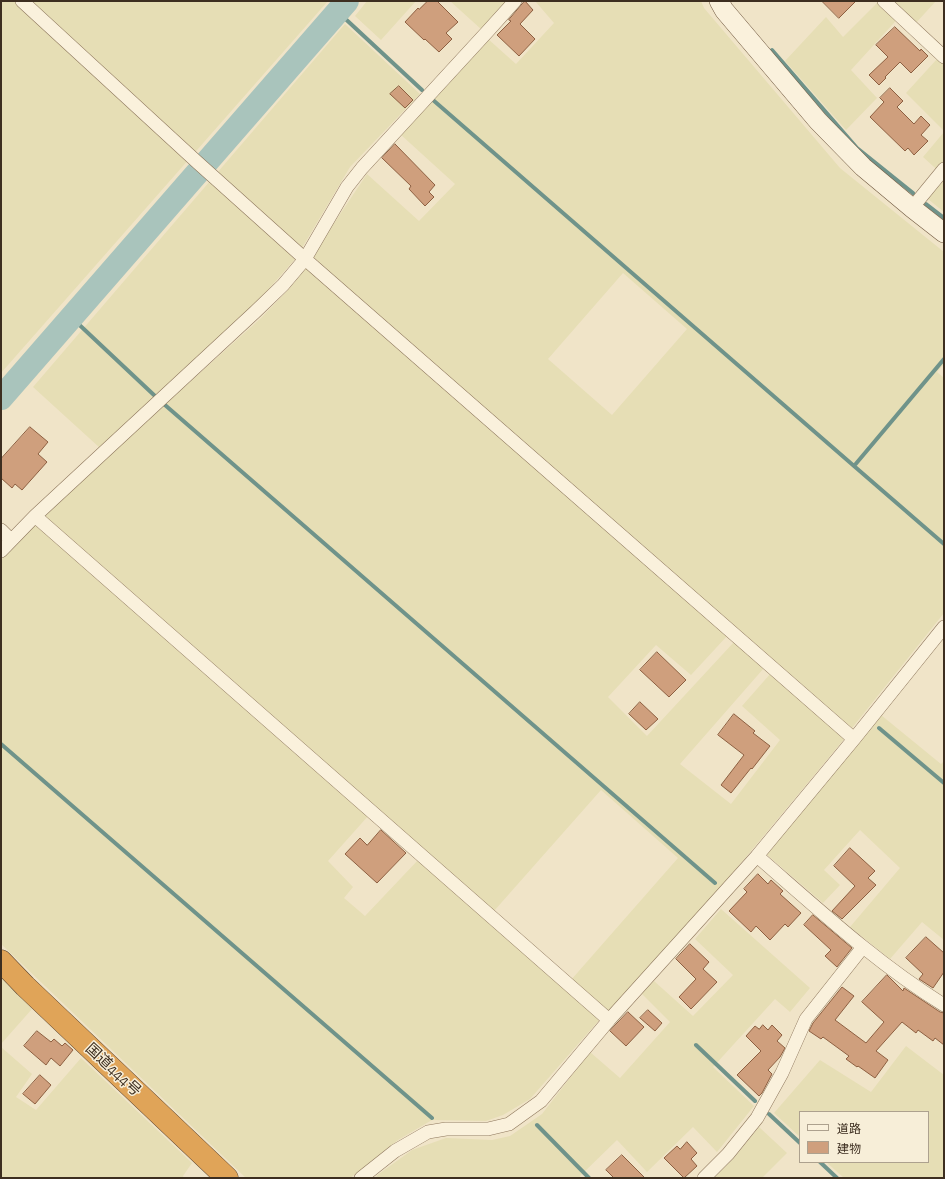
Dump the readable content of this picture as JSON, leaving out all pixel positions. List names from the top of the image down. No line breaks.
{"streets":{"highway":["国道444号"]},"legend":["道路","建物"]}
